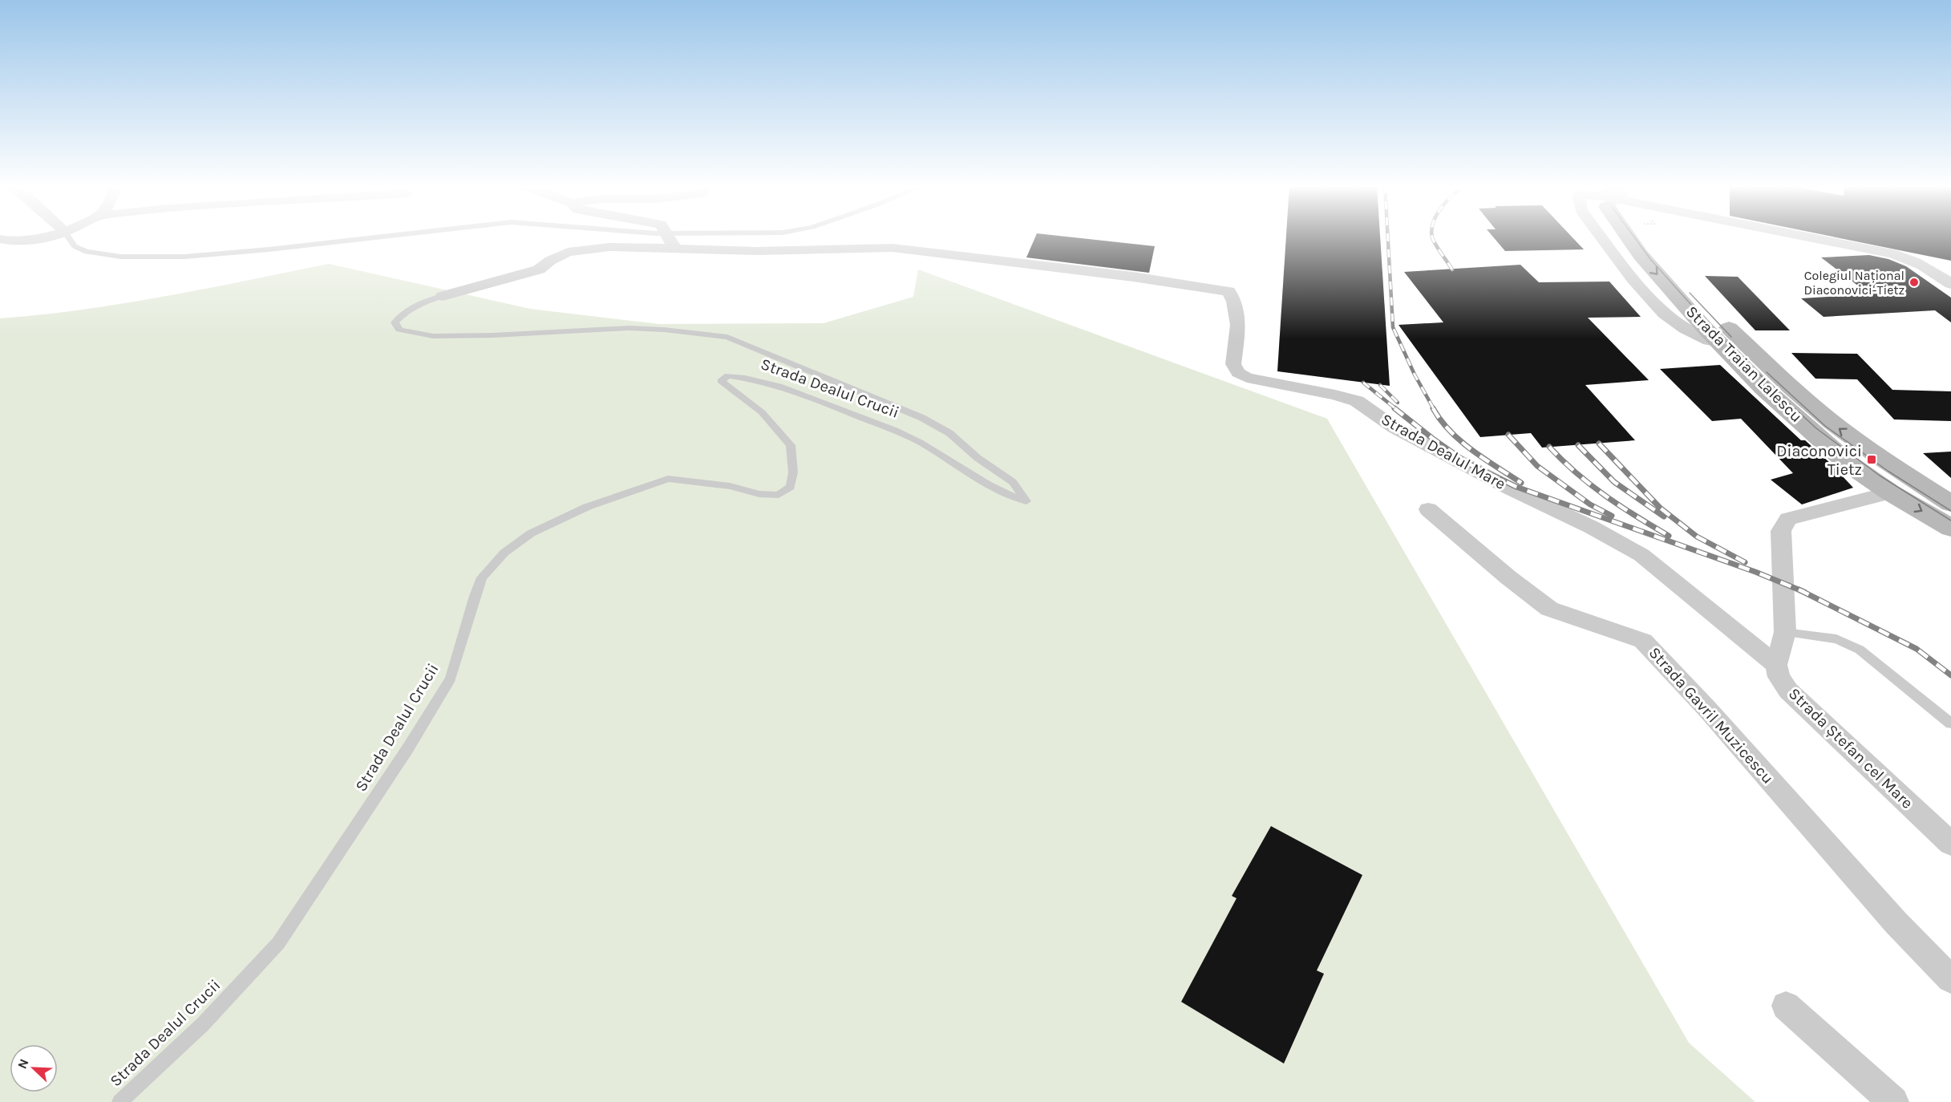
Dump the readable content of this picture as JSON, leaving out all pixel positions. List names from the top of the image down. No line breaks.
{"streets":{"main road":["Strada Traian Lalescu"],"street":["Strada Dealul Crucii","Strada Dealul Mare","Strada Gavril Muzicescu","Strada Ștefan cel Mare"]},"crossings":[["Strada Dealul Crucii","Strada Dealul Mare"],["Strada Dealul Mare","Strada Ștefan cel Mare"]],"places":{"other":["Colegiul Național Diaconovici-Tietz"],"transit":["Diaconovici Tietz"]},"north":"top left"}
